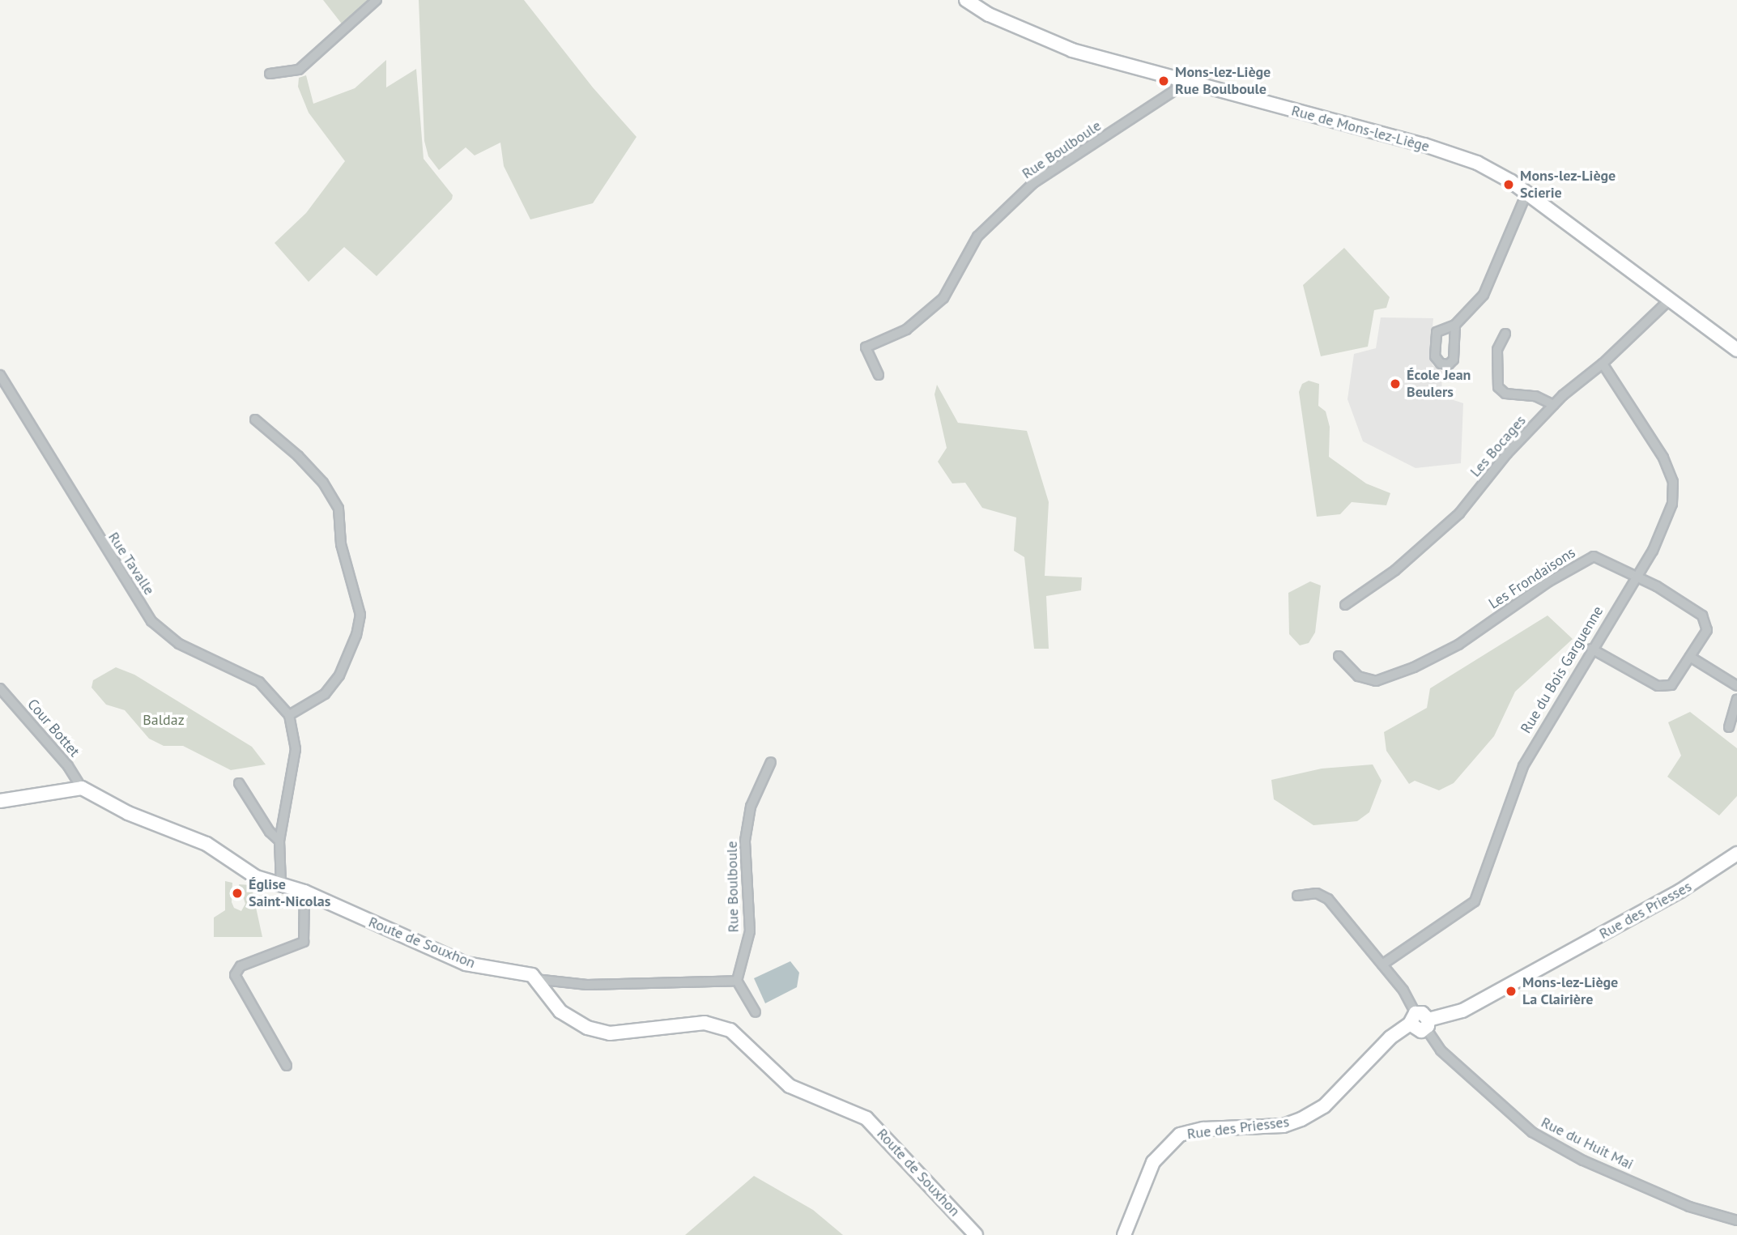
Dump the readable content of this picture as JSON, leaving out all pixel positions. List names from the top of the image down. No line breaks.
{"streets":{"street":["Rue de Mons-lez-Liège","Rue Boulboule","Les Bocages","Rue Tavalle","Les Frondaisons","Rue du Bois Garguenne","Cour Bottet","Rue des Priesses","Route de Souxhon","Rue du Huit Mai"]},"crossings":[["Rue de Mons-lez-Liège","Rue Boulboule"],["Rue de Mons-lez-Liège","Les Bocages"],["Les Bocages","Rue du Bois Garguenne"],["Les Frondaisons","Rue du Bois Garguenne"],["Cour Bottet","Route de Souxhon"],["Rue des Priesses","Rue du Huit Mai"]],"parks":["Baldaz"],"places":["Mons-lez-Liège Rue Boulboule","Mons-lez-Liège Scierie","École Jean Beulers","Église Saint-Nicolas","Mons-lez-Liège La Clairière"]}
